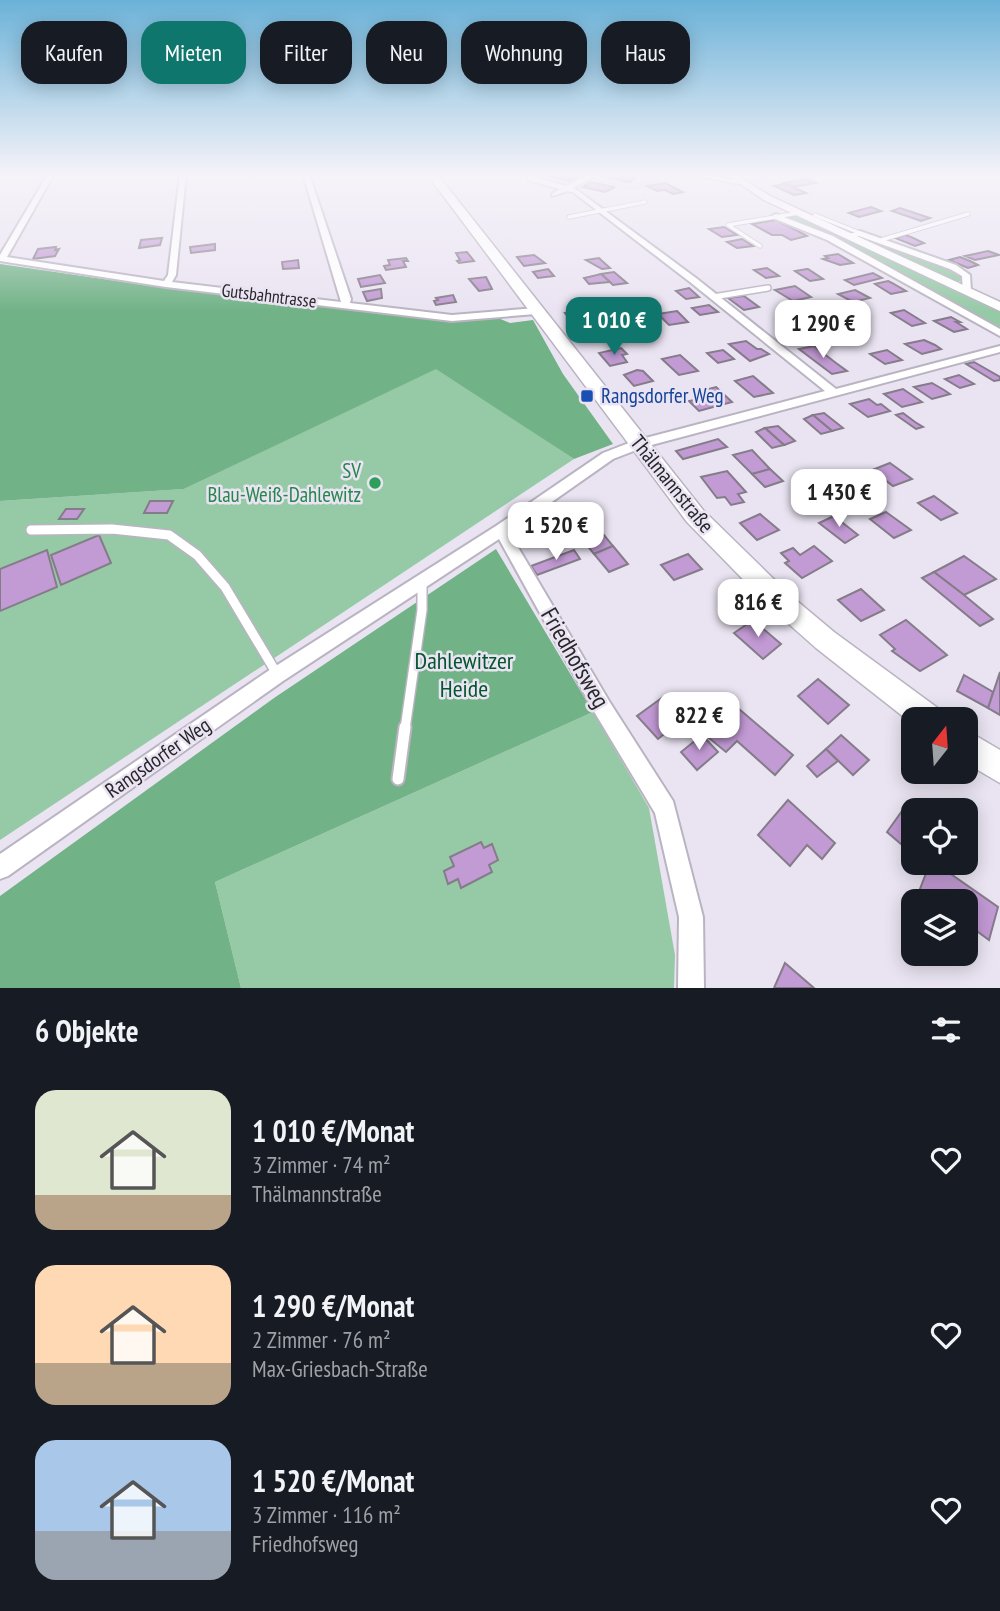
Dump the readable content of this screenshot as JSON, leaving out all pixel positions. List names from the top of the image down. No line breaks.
{"streets":{"main road":["Thälmannstraße"],"street":["Gutsbahntrasse","Friedhofsweg","Rangsdorfer Weg"]},"crossings":[["Gutsbahntrasse","Thälmannstraße"],["Thälmannstraße","Rangsdorfer Weg"],["Friedhofsweg","Rangsdorfer Weg"]],"parks":["Dahlewitzer Heide"],"places":{"transit":["Rangsdorfer Weg"],"other":["SV Blau-Weiß-Dahlewitz"]},"north":"top","page":{"chip":["Kaufen","Mieten","Filter","Neu","Wohnung","Haus"],"price":["1 010 €","1 290 €","1 430 €","1 520 €","816 €","822 €"],"heading":"6 Objekte","list":[{"name":"1 010 €/Monat","note":"3 Zimmer · 74 m² · Thälmannstraße"},{"name":"1 290 €/Monat","note":"2 Zimmer · 76 m² · Max-Griesbach-Straße"},{"name":"1 520 €/Monat","note":"3 Zimmer · 116 m² · Friedhofsweg"}]}}
